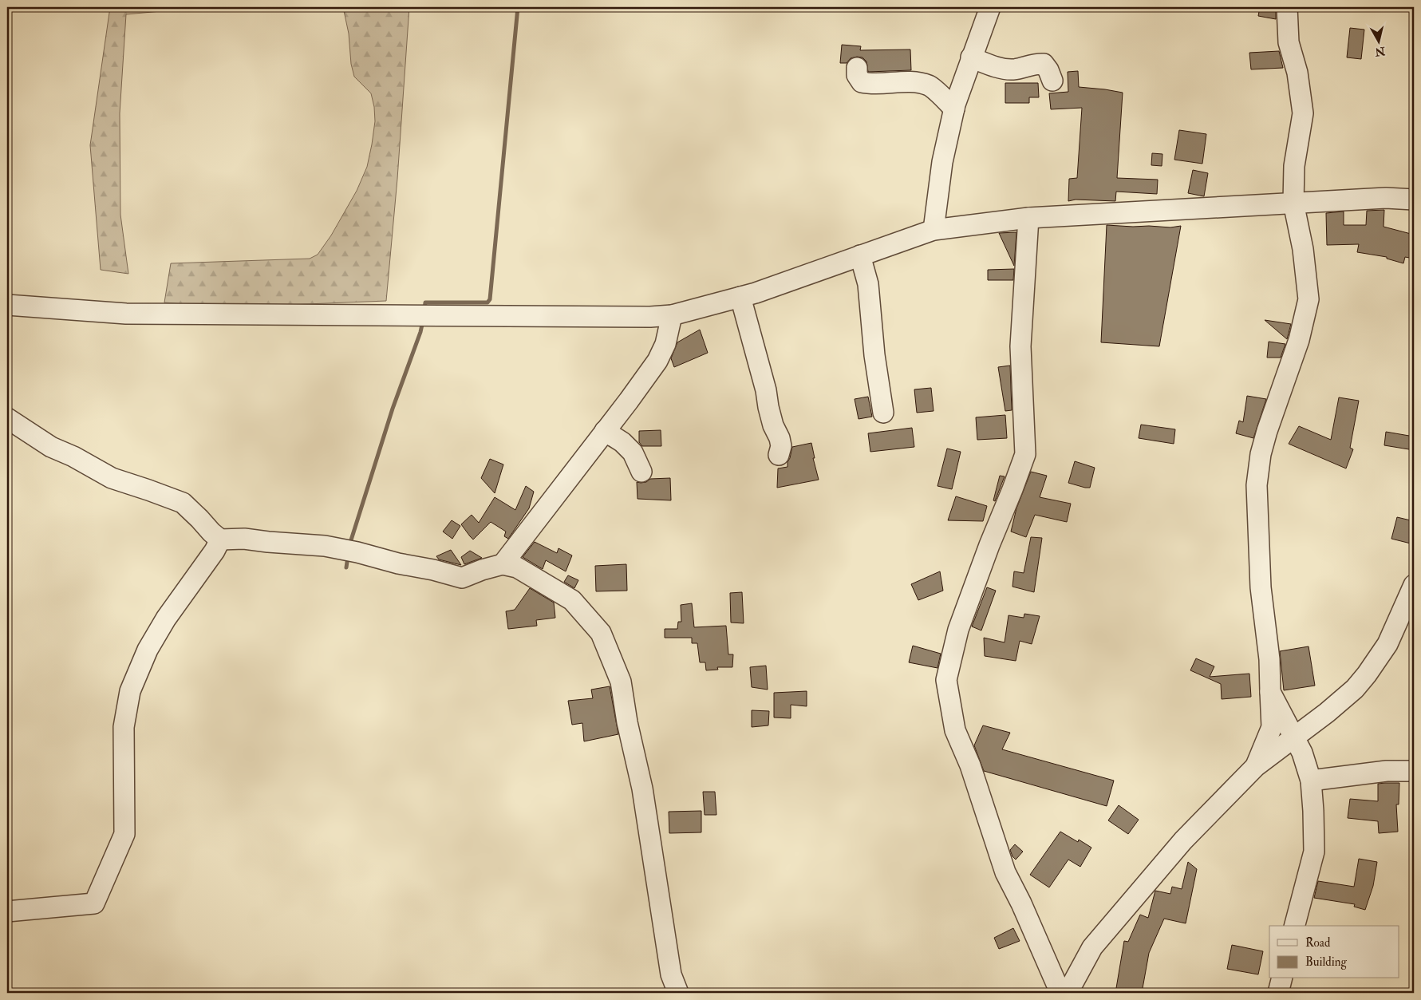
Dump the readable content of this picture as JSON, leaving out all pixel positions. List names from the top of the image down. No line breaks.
{"legend":["Road","Building"],"north":"bottom"}
